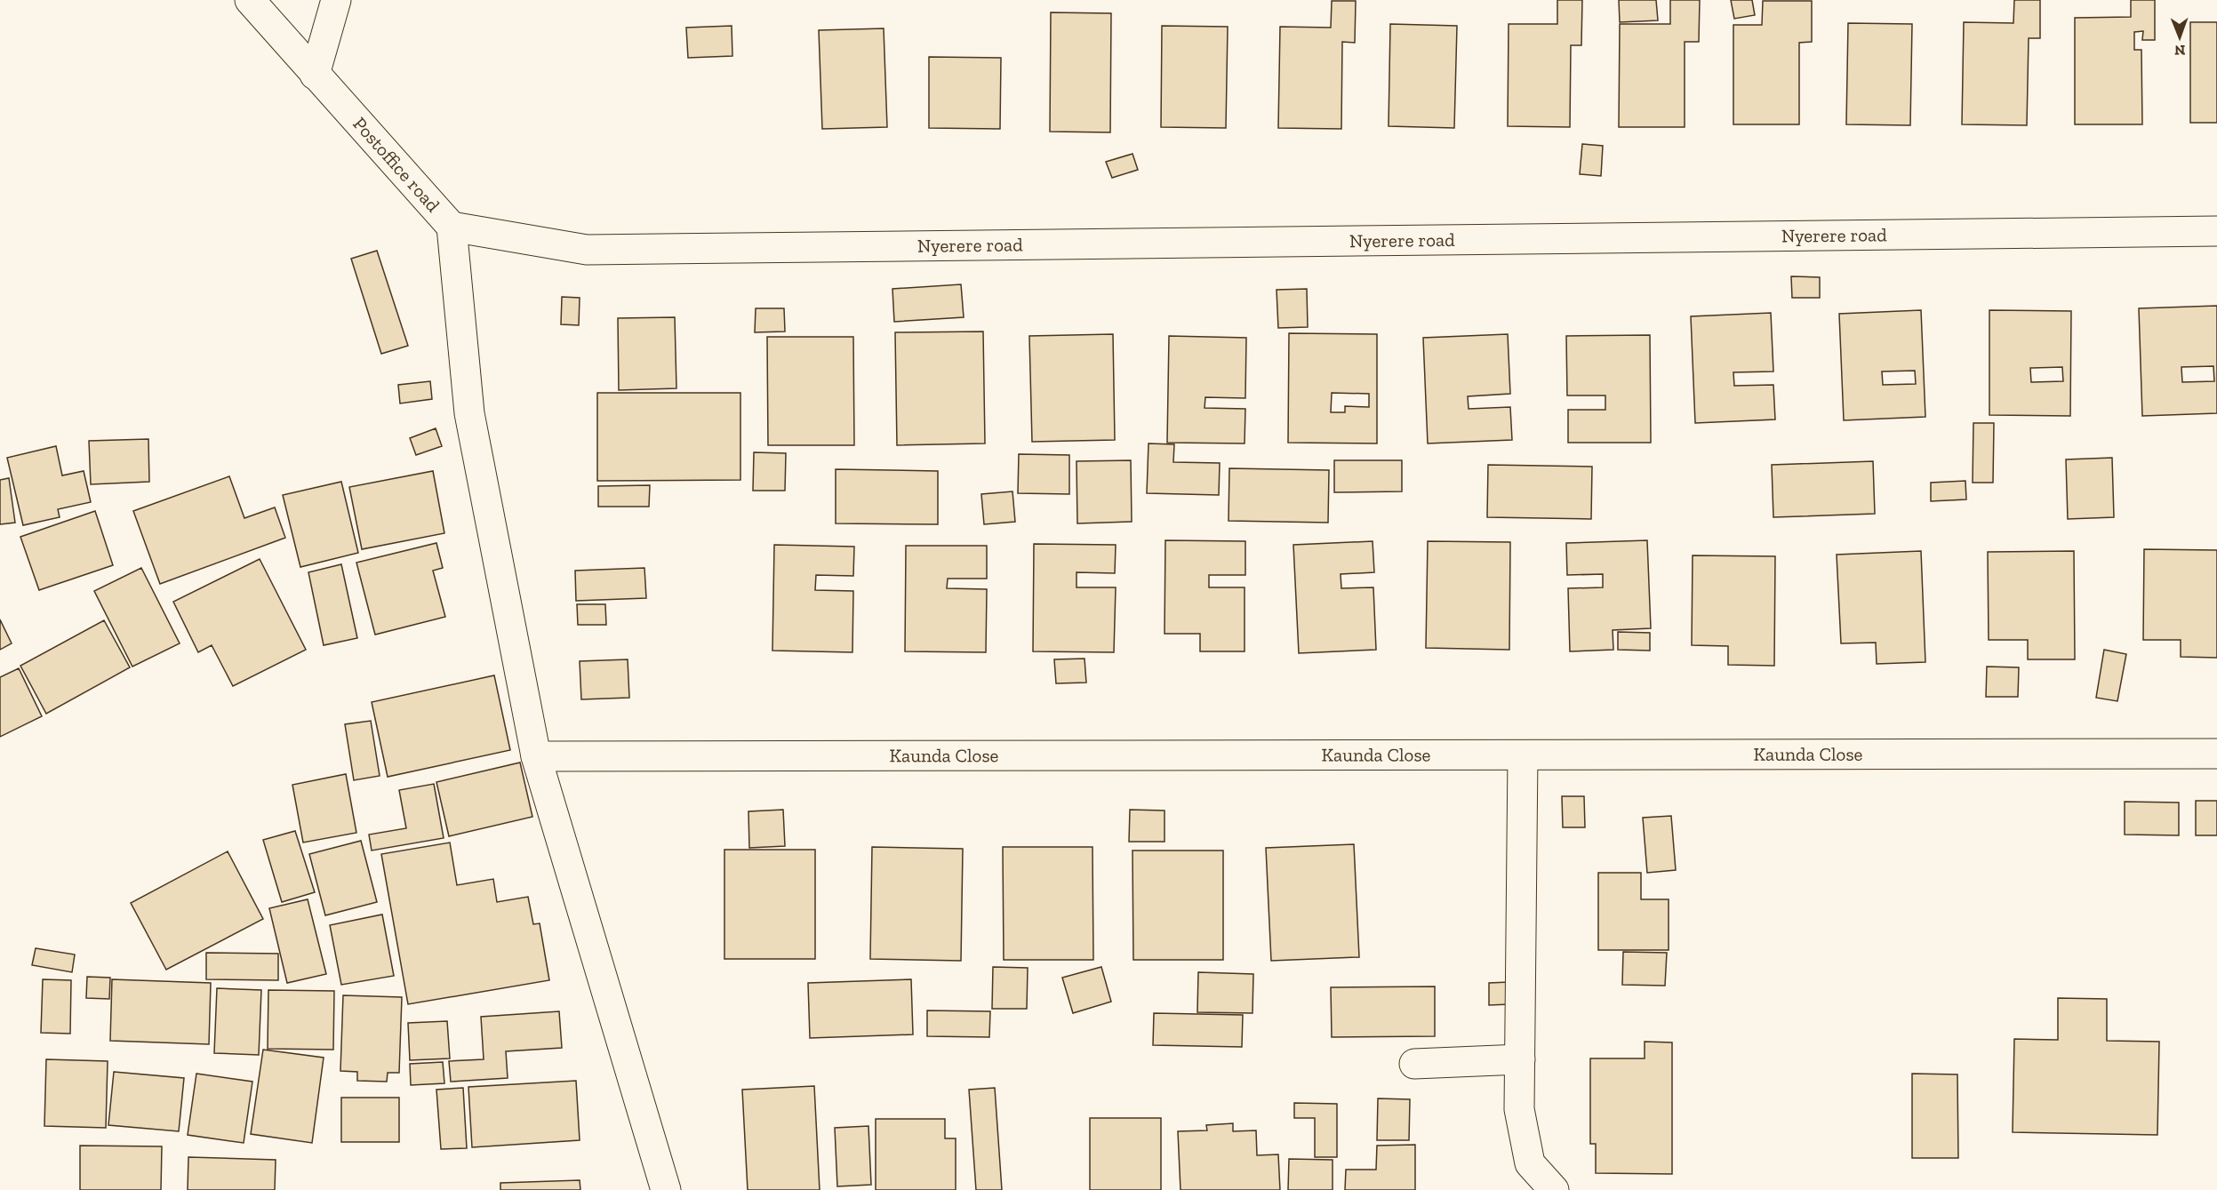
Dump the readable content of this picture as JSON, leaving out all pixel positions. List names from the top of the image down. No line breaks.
{"streets":{"street":["Postoffice road","Nyerere road","Kaunda Close"]},"crossings":[["Postoffice road","Nyerere road"]],"north":"bottom"}
